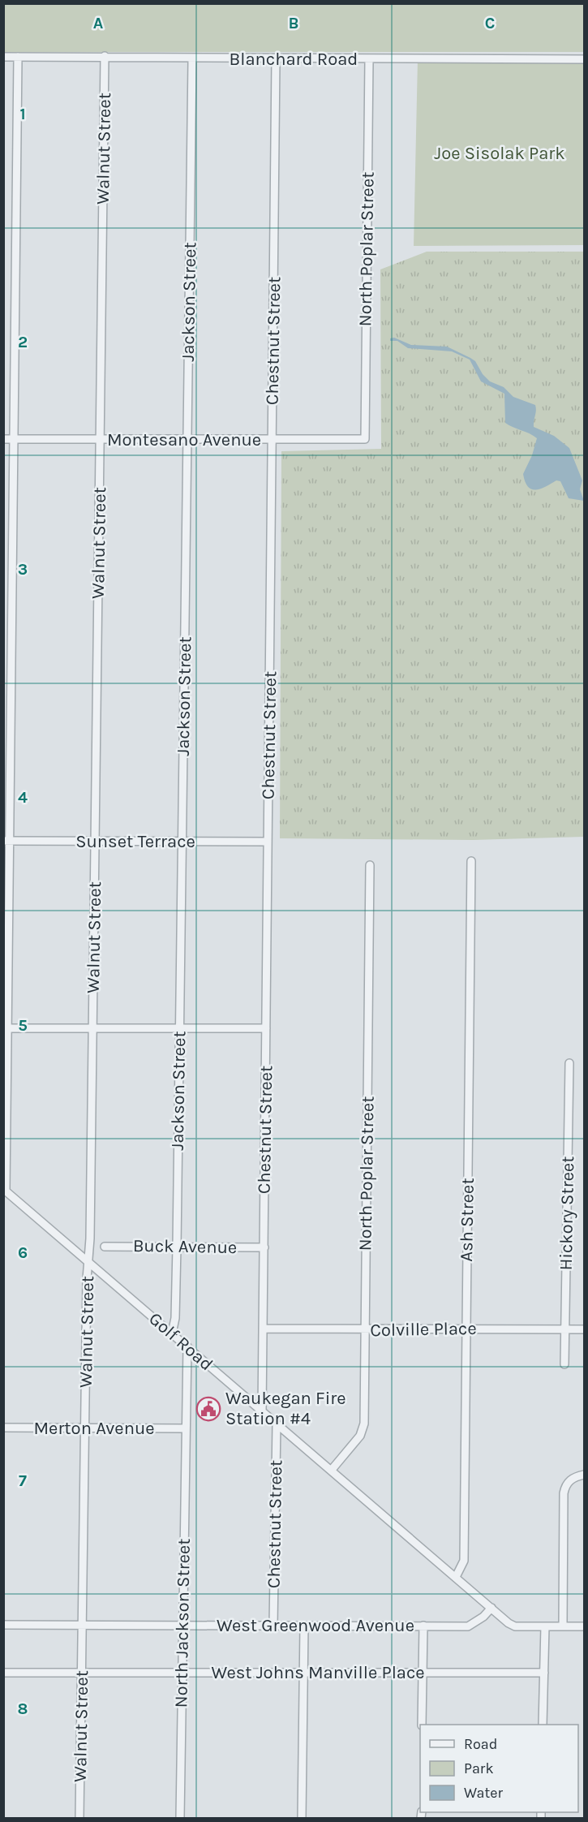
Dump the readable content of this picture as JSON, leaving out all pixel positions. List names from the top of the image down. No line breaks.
{"streets":{"street":["Blanchard Road","Walnut Street","North Poplar Street","Jackson Street","Chestnut Street","Montesano Avenue","Sunset Terrace","Hickory Street","Ash Street","Buck Avenue","Colville Place","Golf Road","Merton Avenue","North Jackson Street","West Greenwood Avenue","West Johns Manville Place"]},"crossings":[["Blanchard Road","Walnut Street"],["Blanchard Road","North Poplar Street"],["Blanchard Road","Jackson Street"],["Blanchard Road","Chestnut Street"],["Walnut Street","Montesano Avenue"],["Walnut Street","Sunset Terrace"],["Walnut Street","Golf Road"],["Walnut Street","Merton Avenue"],["Walnut Street","West Greenwood Avenue"],["Walnut Street","West Johns Manville Place"],["North Poplar Street","Montesano Avenue"],["North Poplar Street","Colville Place"],["North Poplar Street","Golf Road"],["Jackson Street","Montesano Avenue"],["Jackson Street","Sunset Terrace"],["Jackson Street","Buck Avenue"],["Jackson Street","Golf Road"],["Chestnut Street","Montesano Avenue"],["Chestnut Street","Sunset Terrace"],["Chestnut Street","Buck Avenue"],["Chestnut Street","Colville Place"],["Chestnut Street","Golf Road"],["Chestnut Street","West Greenwood Avenue"],["Hickory Street","Colville Place"],["Ash Street","Colville Place"],["Ash Street","Golf Road"],["Golf Road","West Greenwood Avenue"],["Merton Avenue","North Jackson Street"],["North Jackson Street","West Greenwood Avenue"],["North Jackson Street","West Johns Manville Place"]],"parks":["Joe Sisolak Park"],"places":{"public building":["Waukegan Fire Station #4"]},"legend":["Road","Park","Water"],"grid":{"columns":["A","B","C"],"rows":["1","2","3","4","5","6","7","8"]}}
